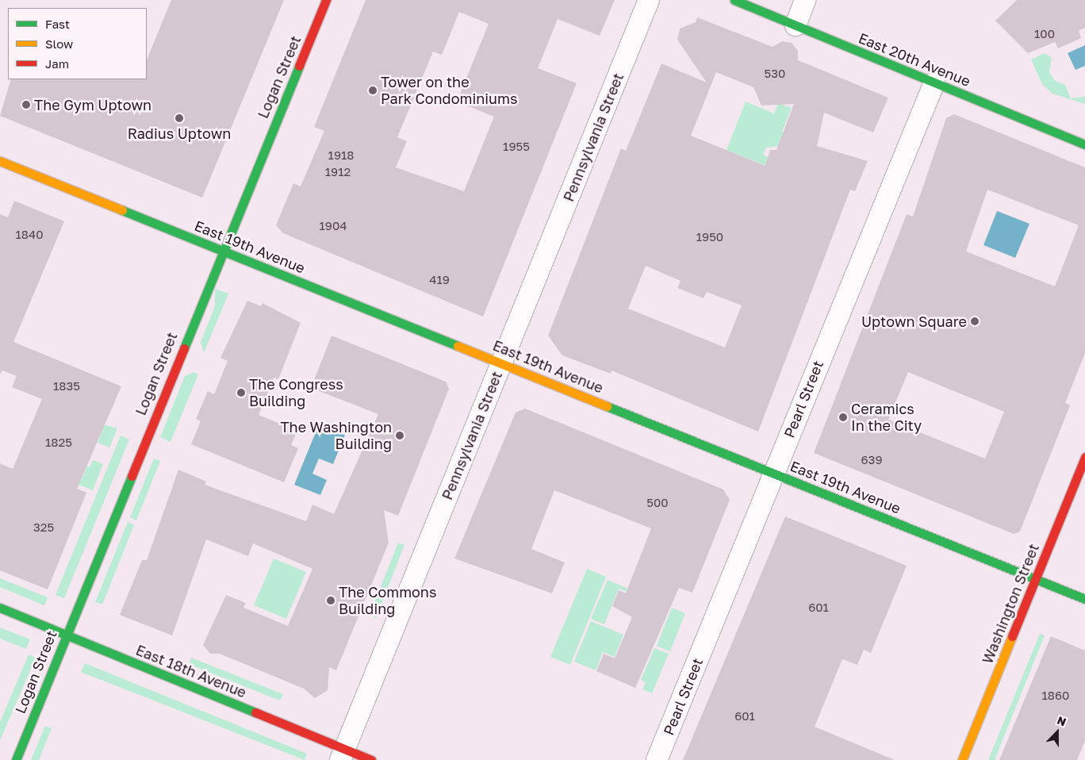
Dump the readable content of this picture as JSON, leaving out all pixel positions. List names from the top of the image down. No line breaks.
{"streets":{"street":["East 20th Avenue","Logan Street","Pennsylvania Street","East 19th Avenue","Pearl Street","Washington Street","East 18th Avenue"]},"crossings":[["East 20th Avenue","Pearl Street"],["Logan Street","East 19th Avenue"],["Logan Street","East 18th Avenue"],["Pennsylvania Street","East 19th Avenue"],["Pennsylvania Street","East 18th Avenue"],["East 19th Avenue","Pearl Street"],["East 19th Avenue","Washington Street"]],"places":["Tower on the Park Condominiums","The Gym Uptown","Radius Uptown","Uptown Square","The Congress Building","Ceramics In the City","The Washington Building","The Commons Building"],"house_numbers":["100","530","1955","1918","1912","1904","1840","1950","419","1835","1825","639","500","325","601","1860","601"],"legend":["Fast","Slow","Jam"],"north":"top"}
